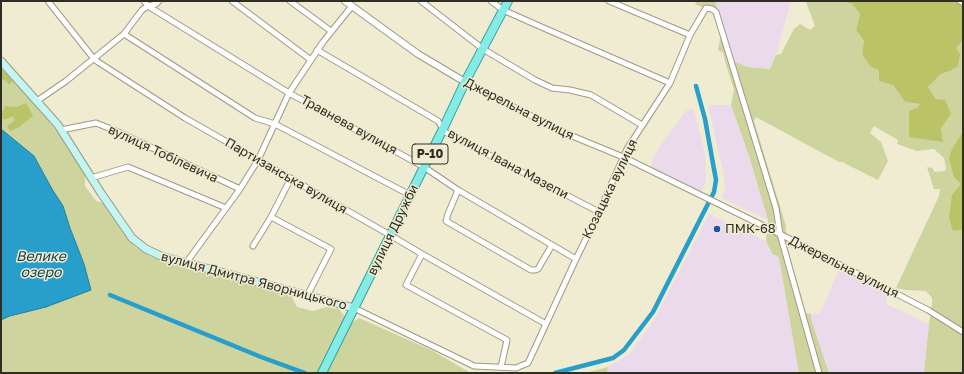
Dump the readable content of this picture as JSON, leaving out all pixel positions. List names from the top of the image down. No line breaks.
{"streets":{"main road":["Р-10","вулиця Дружби","вулиця Дмитра Яворницького"],"street":["Джерельна вулиця","Травнева вулиця","вулиця Тобілевича","вулиця Івана Мазепи","Партизанська вулиця","Козацька вулиця"]},"crossings":[["Джерельна вулиця","Козацька вулиця"],["Джерельна вулиця","вулиця Дружби"],["Травнева вулиця","Козацька вулиця"],["Травнева вулиця","вулиця Дружби"],["вулиця Тобілевича","вулиця Дмитра Яворницького"],["вулиця Івана Мазепи","Козацька вулиця"],["вулиця Івана Мазепи","вулиця Дружби"],["Партизанська вулиця","Козацька вулиця"],["Партизанська вулиця","вулиця Дружби"],["Козацька вулиця","вулиця Дмитра Яворницького"],["вулиця Дружби","вулиця Дмитра Яворницького"]],"water":["Велике озеро"],"places":["ПМК-68"]}
